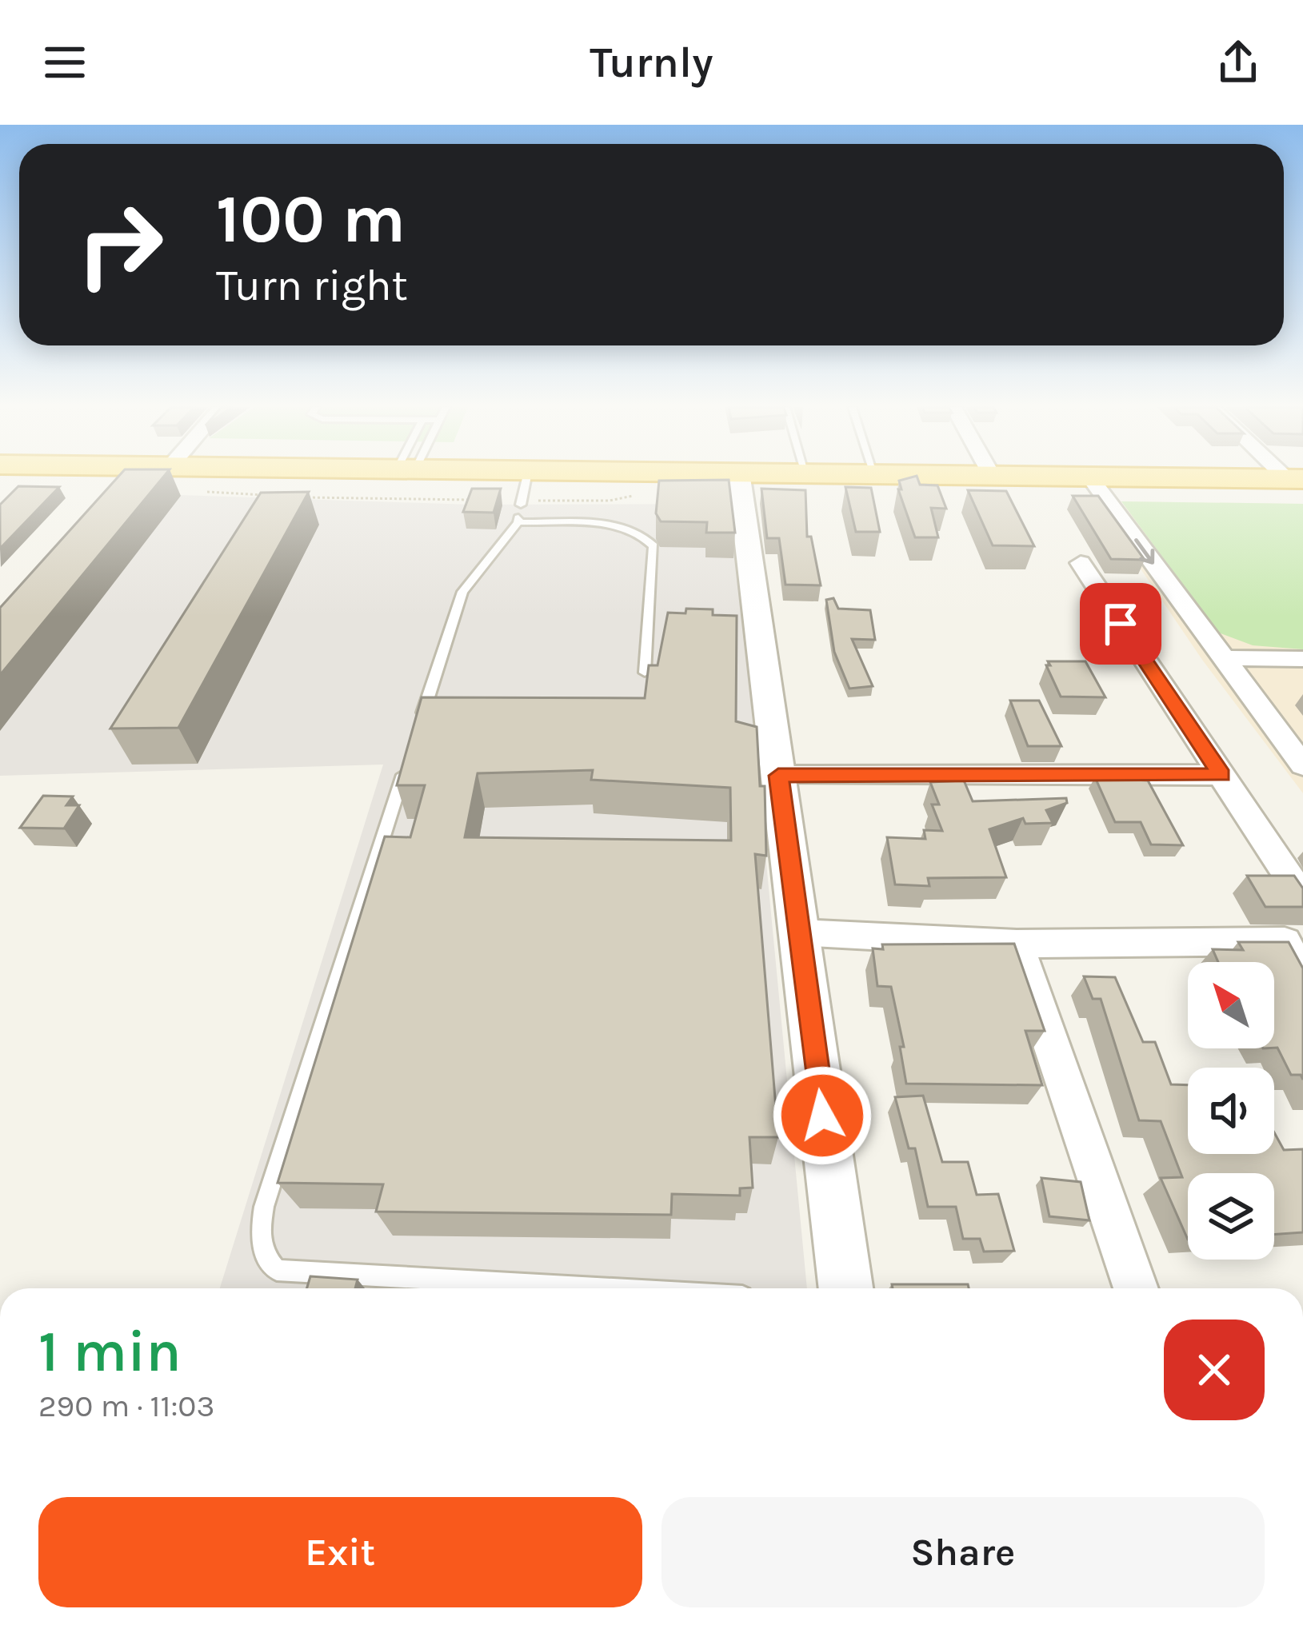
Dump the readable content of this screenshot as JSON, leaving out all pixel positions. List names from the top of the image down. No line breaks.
{"north":"top left","page":{"header":"Turnly","turn":["100 m","Turn right"],"heading":["1 min","290 m · 11:03"],"buttons":["Exit","Share"]}}
